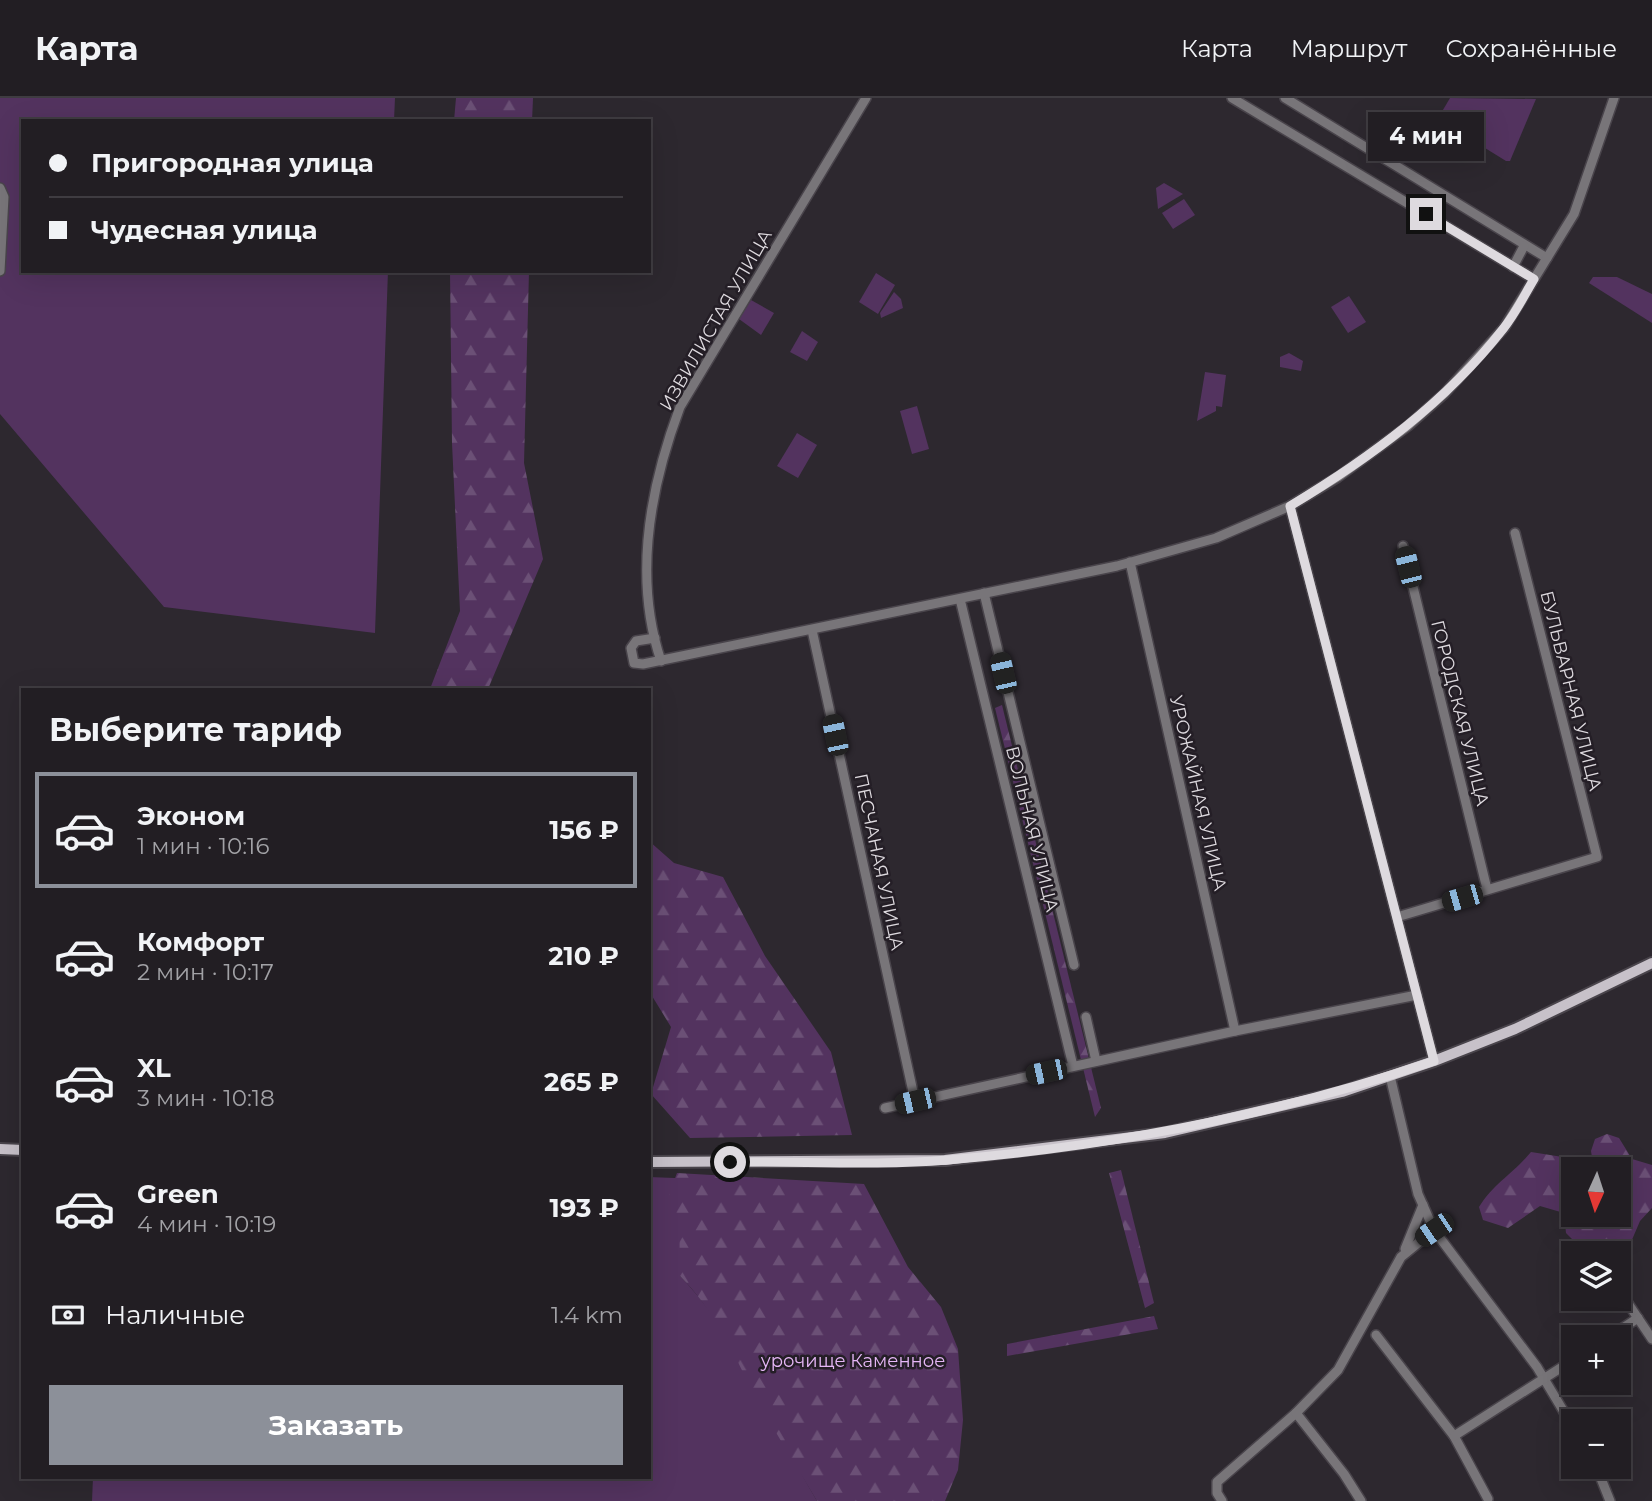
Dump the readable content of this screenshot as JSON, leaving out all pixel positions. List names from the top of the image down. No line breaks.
{"streets":{"street":["ИЗВИЛИСТАЯ УЛИЦА","БУЛЬВАРНАЯ УЛИЦА","ГОРОДСКАЯ УЛИЦА","УРОЖАЙНАЯ УЛИЦА","ВОЛЬНАЯ УЛИЦА","ПЕСЧАНАЯ УЛИЦА"]},"crossings":[["БУЛЬВАРНАЯ УЛИЦА","ГОРОДСКАЯ УЛИЦА"]],"parks":["урочище Каменное"],"north":"bottom","page":{"header":"Карта","nav":["Карта","Маршрут","Сохранённые"],"bubble":"4 мин","banner":["Пригородная улица","Чудесная улица"],"heading":"Выберите тариф","list":[{"name":"Эконом","note":"1 мин · 10:16","value":"156 ₽"},{"name":"Комфорт","note":"2 мин · 10:17","value":"210 ₽"},{"name":"XL","note":"3 мин · 10:18","value":"265 ₽"},{"name":"Green","note":"4 мин · 10:19","value":"193 ₽"}],"map_buttons":["+","−"],"pay":["Наличные","1.4 km"],"buttons":"Заказать"}}
